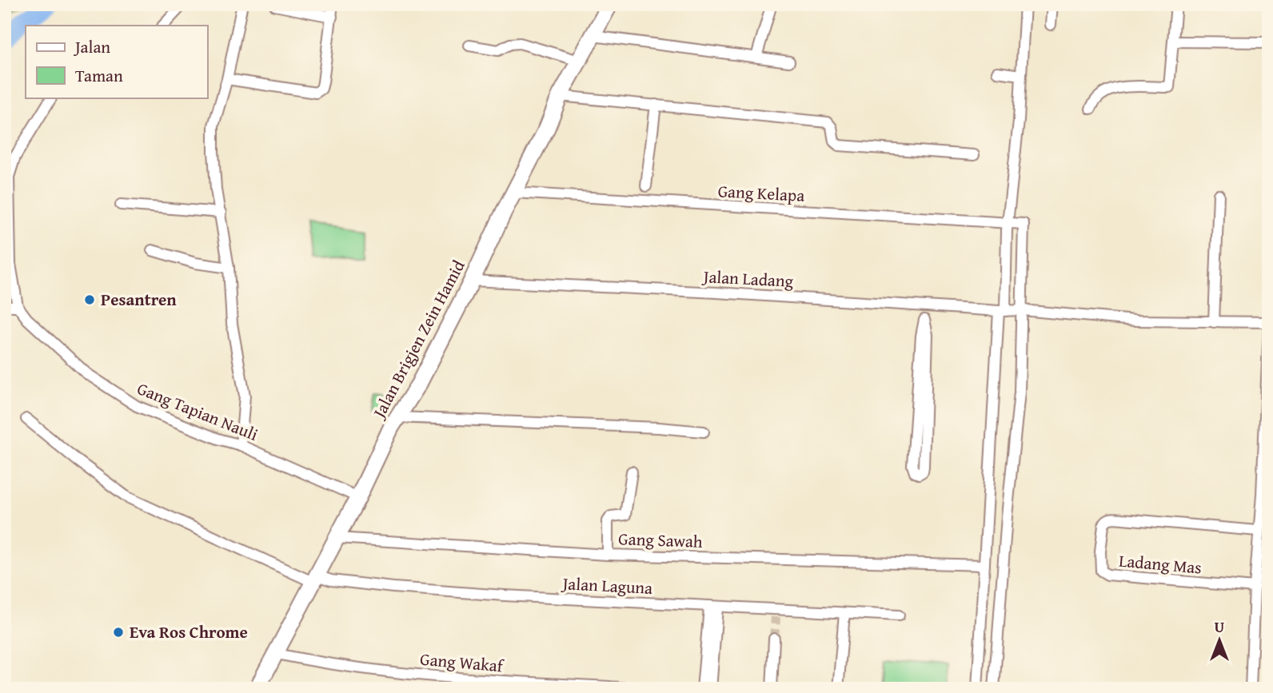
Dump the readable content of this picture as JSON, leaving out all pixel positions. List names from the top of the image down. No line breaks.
{"streets":{"main road":["Jalan Brigjen Zein Hamid"],"street":["Gang Kelapa","Jalan Ladang","Gang Tapian Nauli","Gang Sawah","Ladang Mas","Jalan Laguna","Gang Wakaf"]},"crossings":[["Gang Kelapa","Jalan Brigjen Zein Hamid"],["Jalan Ladang","Jalan Brigjen Zein Hamid"],["Jalan Brigjen Zein Hamid","Gang Tapian Nauli"],["Jalan Brigjen Zein Hamid","Gang Sawah"],["Jalan Brigjen Zein Hamid","Jalan Laguna"],["Jalan Brigjen Zein Hamid","Gang Wakaf"]],"places":["Pesantren","Eva Ros Chrome"],"legend":["Jalan","Taman"],"north":"top"}
